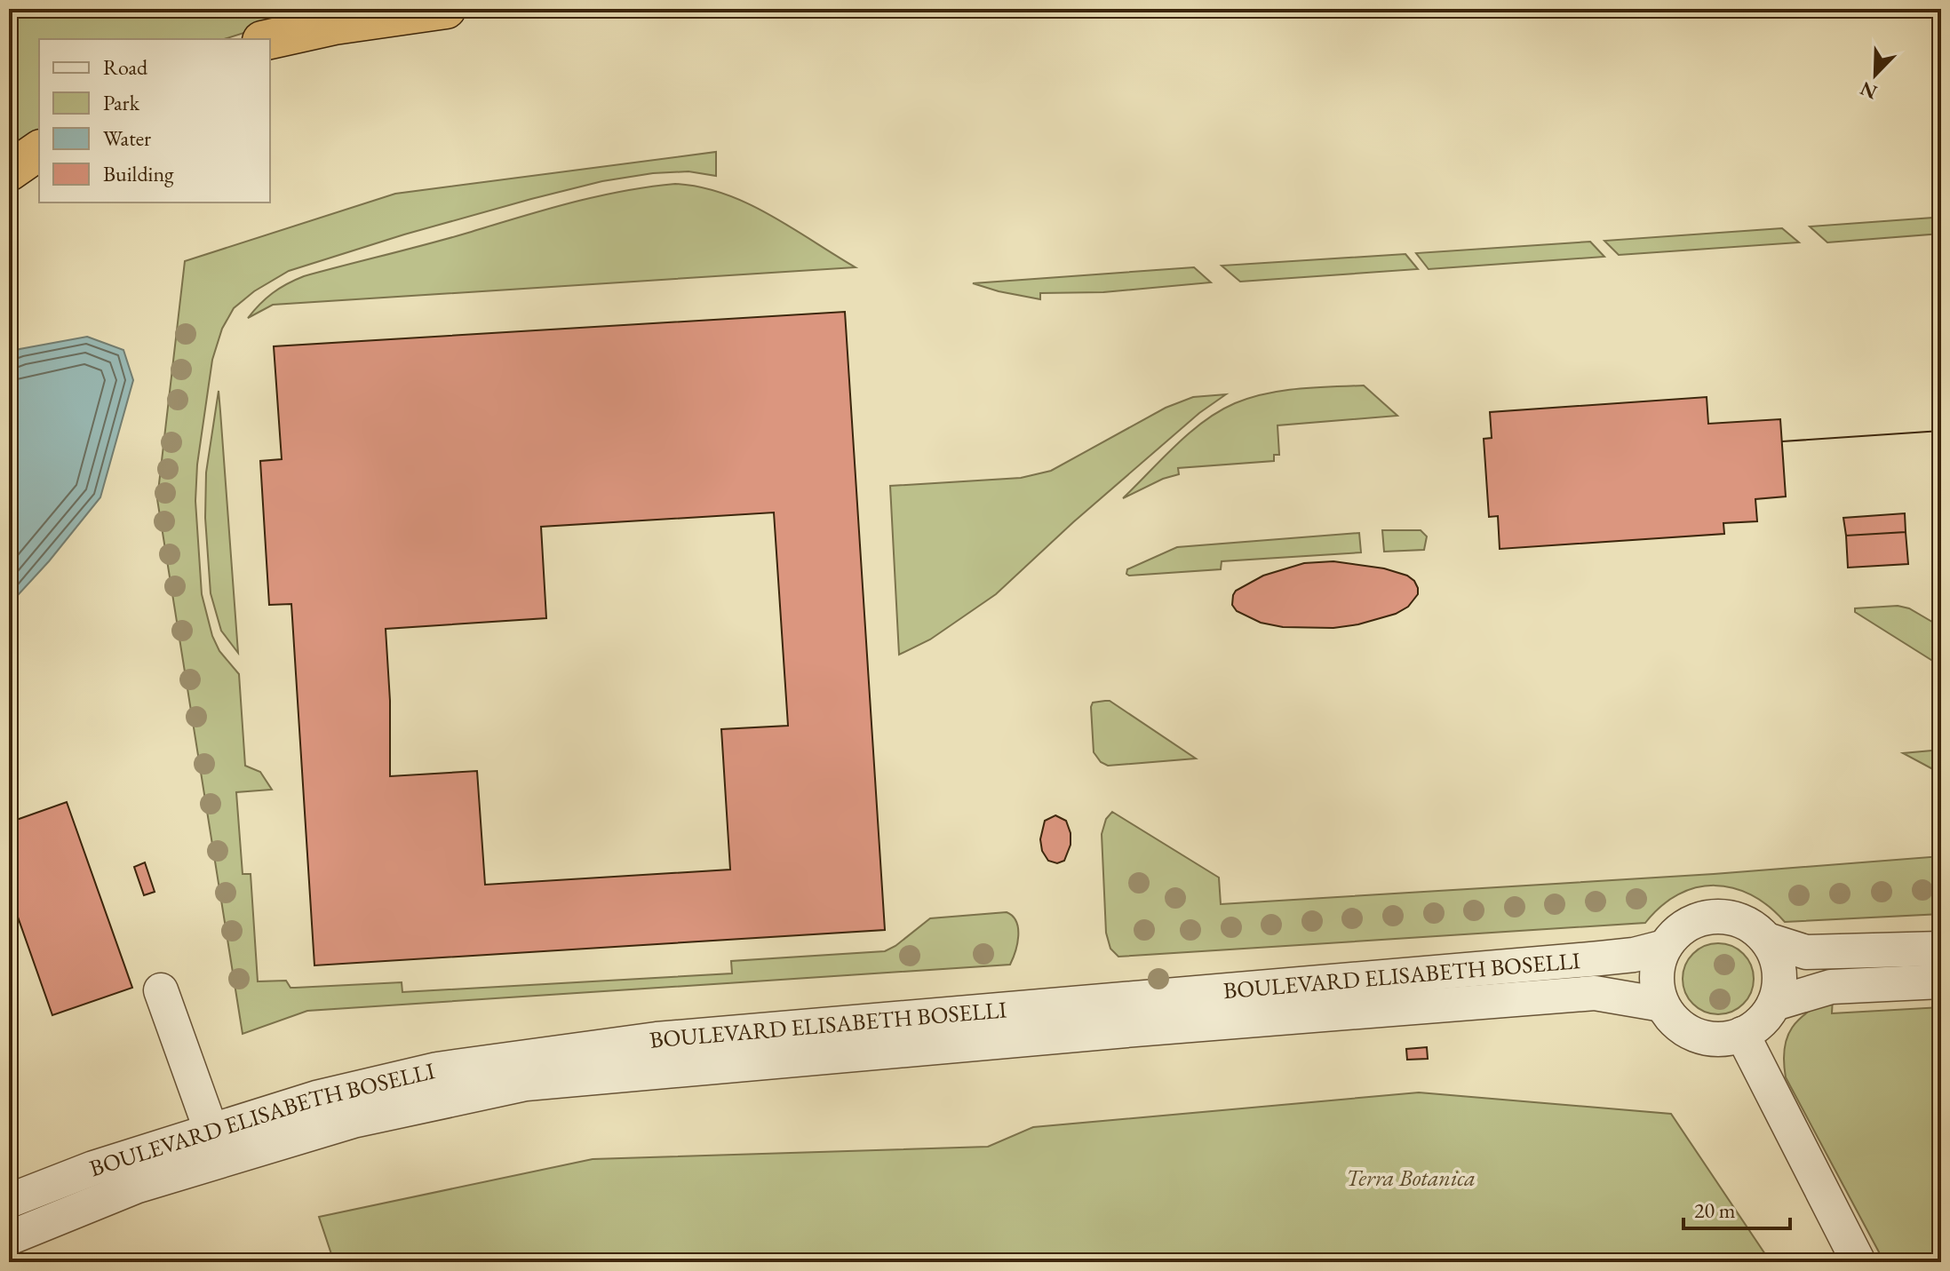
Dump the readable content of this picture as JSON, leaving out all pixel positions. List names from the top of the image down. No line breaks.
{"streets":{"street":["BOULEVARD ELISABETH BOSELLI"]},"parks":["Terra Botanica"],"legend":["Road","Park","Water","Building"],"scale_bar":"20 m","north":"bottom left"}
